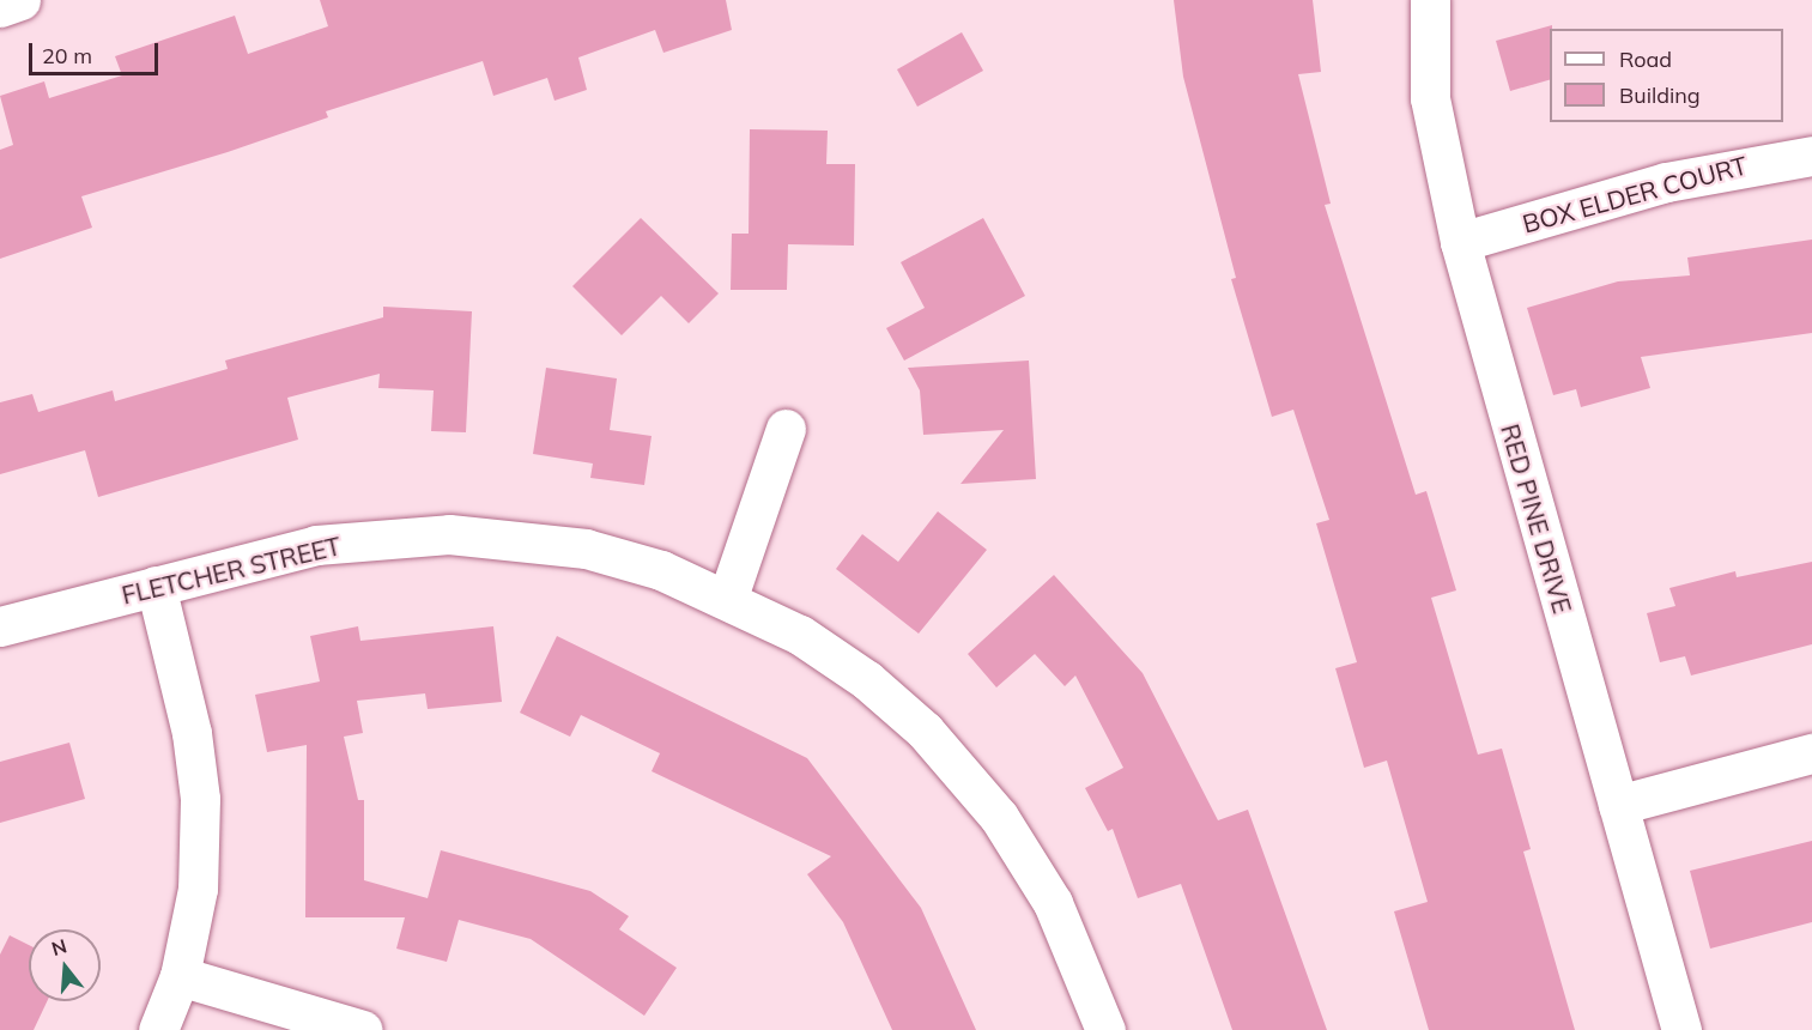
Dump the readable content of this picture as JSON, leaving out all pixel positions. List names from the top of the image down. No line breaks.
{"streets":{"street":["BOX ELDER COURT","RED PINE DRIVE","FLETCHER STREET"]},"crossings":[["BOX ELDER COURT","RED PINE DRIVE"]],"legend":["Road","Building"],"scale_bar":"20 m","north":"top"}
